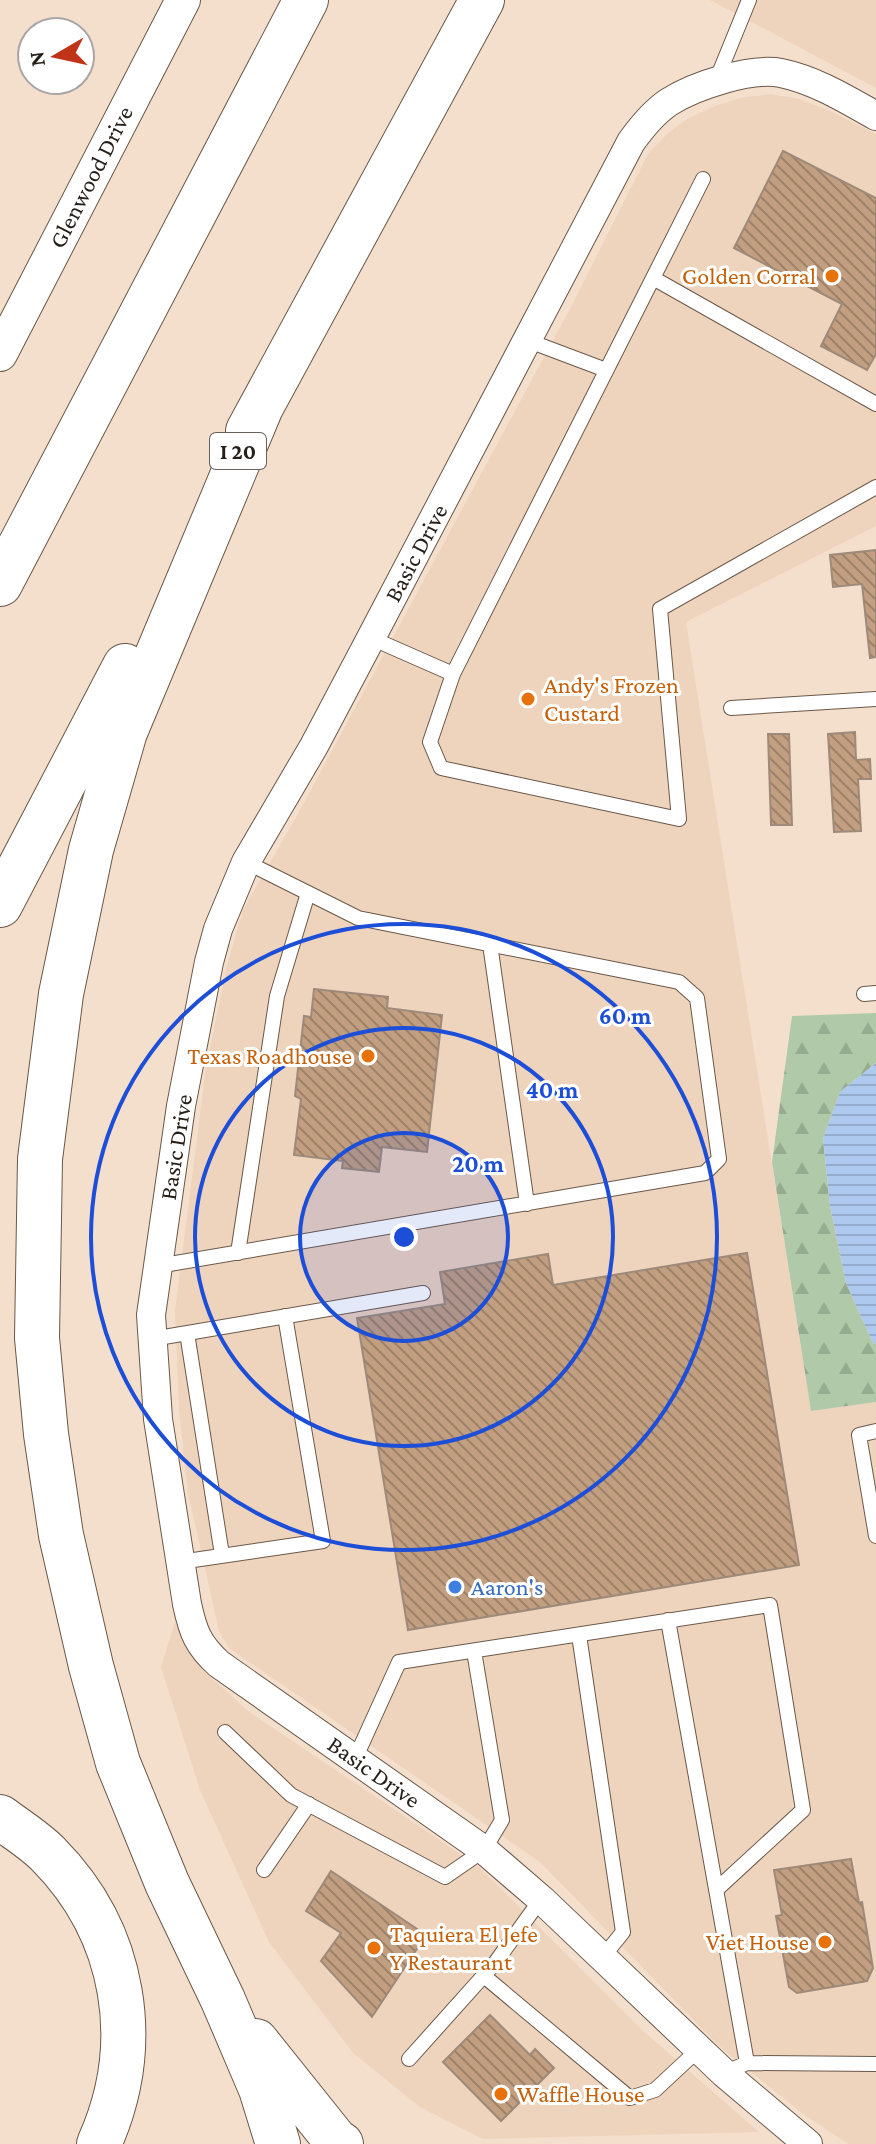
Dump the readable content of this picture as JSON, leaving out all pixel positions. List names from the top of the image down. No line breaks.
{"streets":{"highway":["I 20"],"street":["Glenwood Drive","Basic Drive"]},"places":["Golden Corral","Andy's Frozen Custard","Texas Roadhouse","Aaron's","Viet House","Taquiera El Jefe Y Restaurant","Waffle House"],"north":"left","rings":["60 m","40 m","20 m"]}
